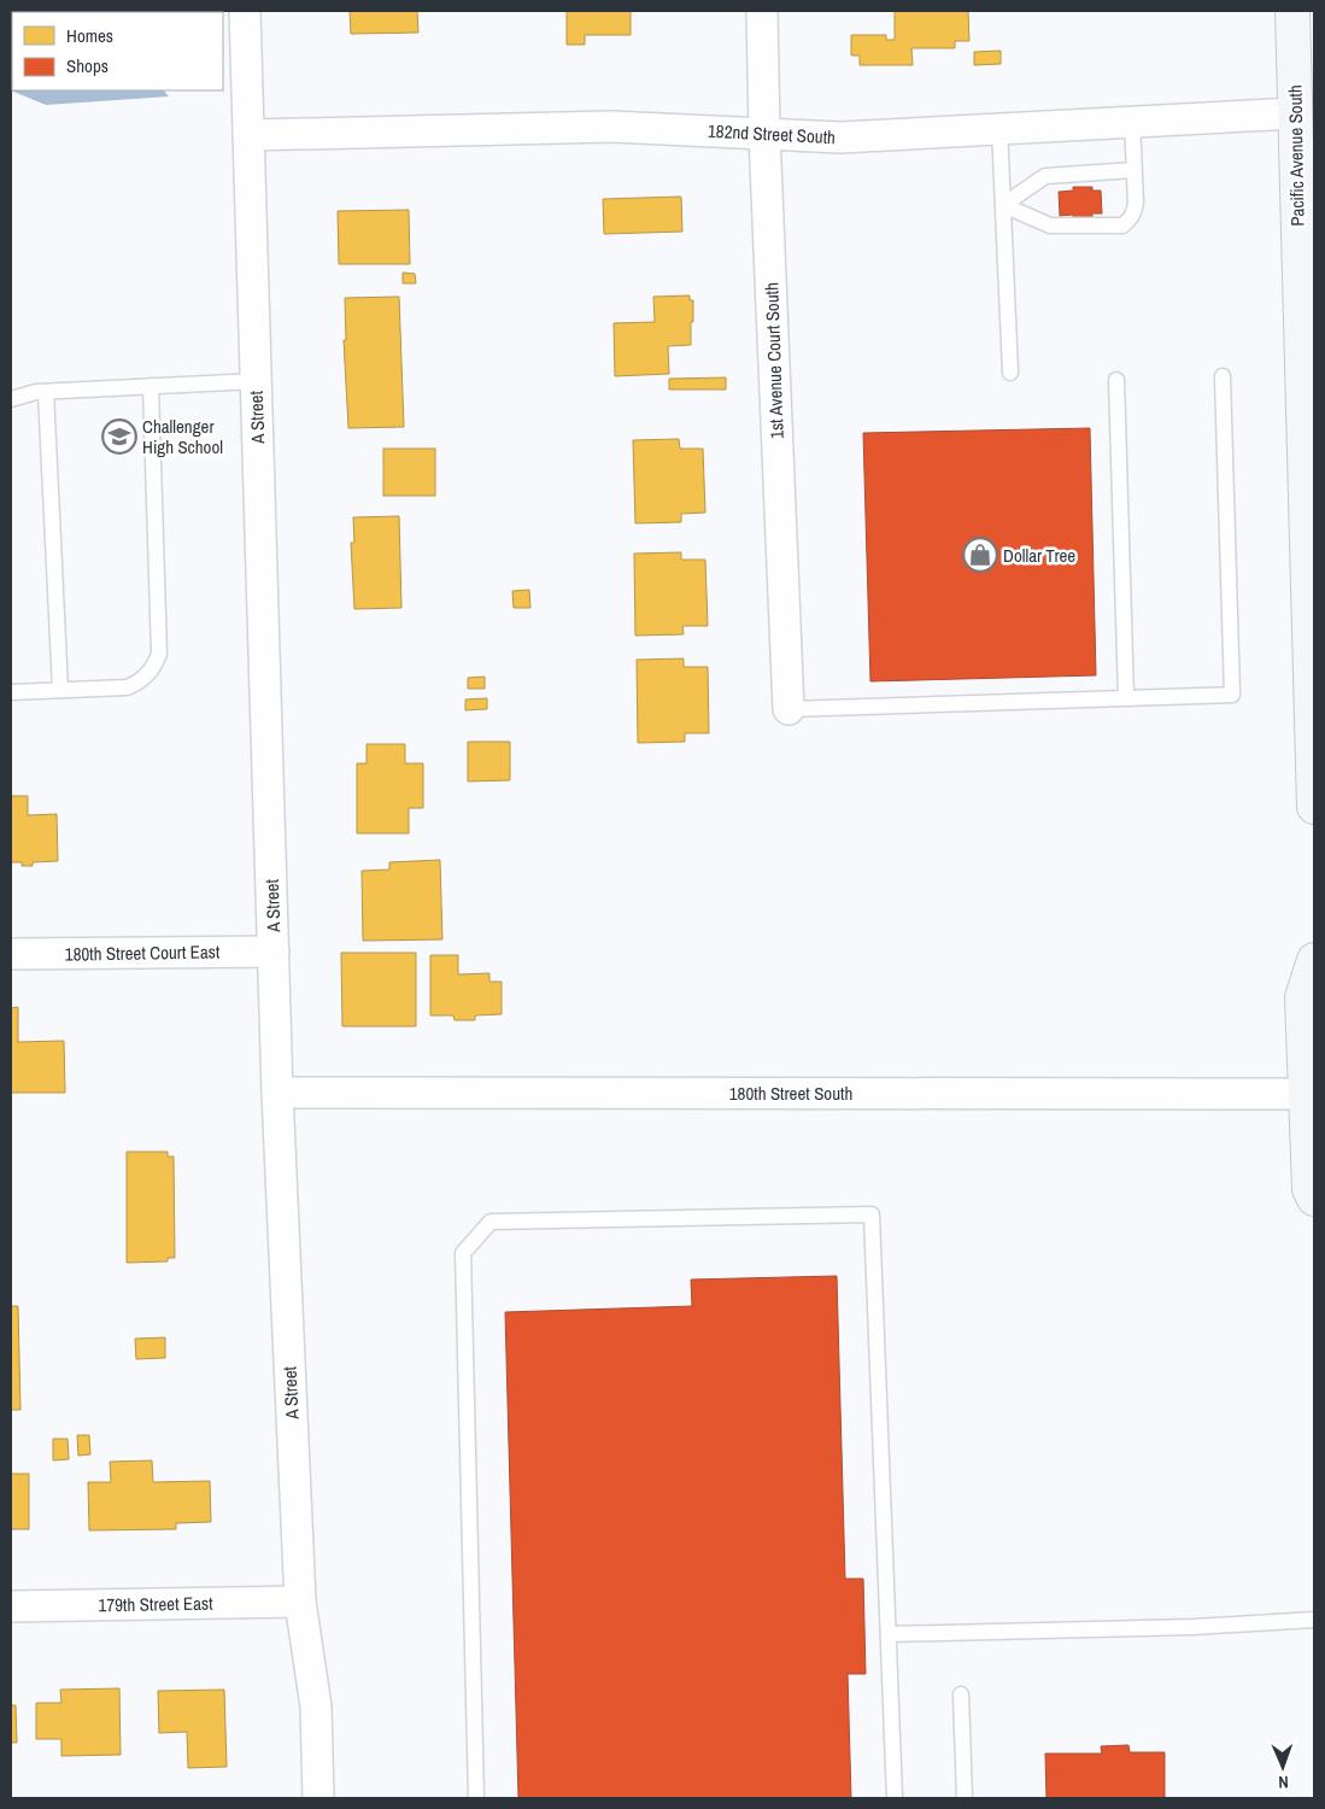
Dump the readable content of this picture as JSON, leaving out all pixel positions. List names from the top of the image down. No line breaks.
{"streets":{"main road":["Pacific Avenue South"],"street":["182nd Street South","1st Avenue Court South","A Street","180th Street Court East","180th Street South","179th Street East"]},"crossings":[["182nd Street South","Pacific Avenue South"],["182nd Street South","1st Avenue Court South"],["182nd Street South","A Street"],["A Street","180th Street Court East"],["A Street","180th Street South"],["A Street","179th Street East"]],"places":{"school or university":["Challenger High School"],"shop":["Dollar Tree"]},"legend":["Homes","Shops"],"north":"bottom"}
